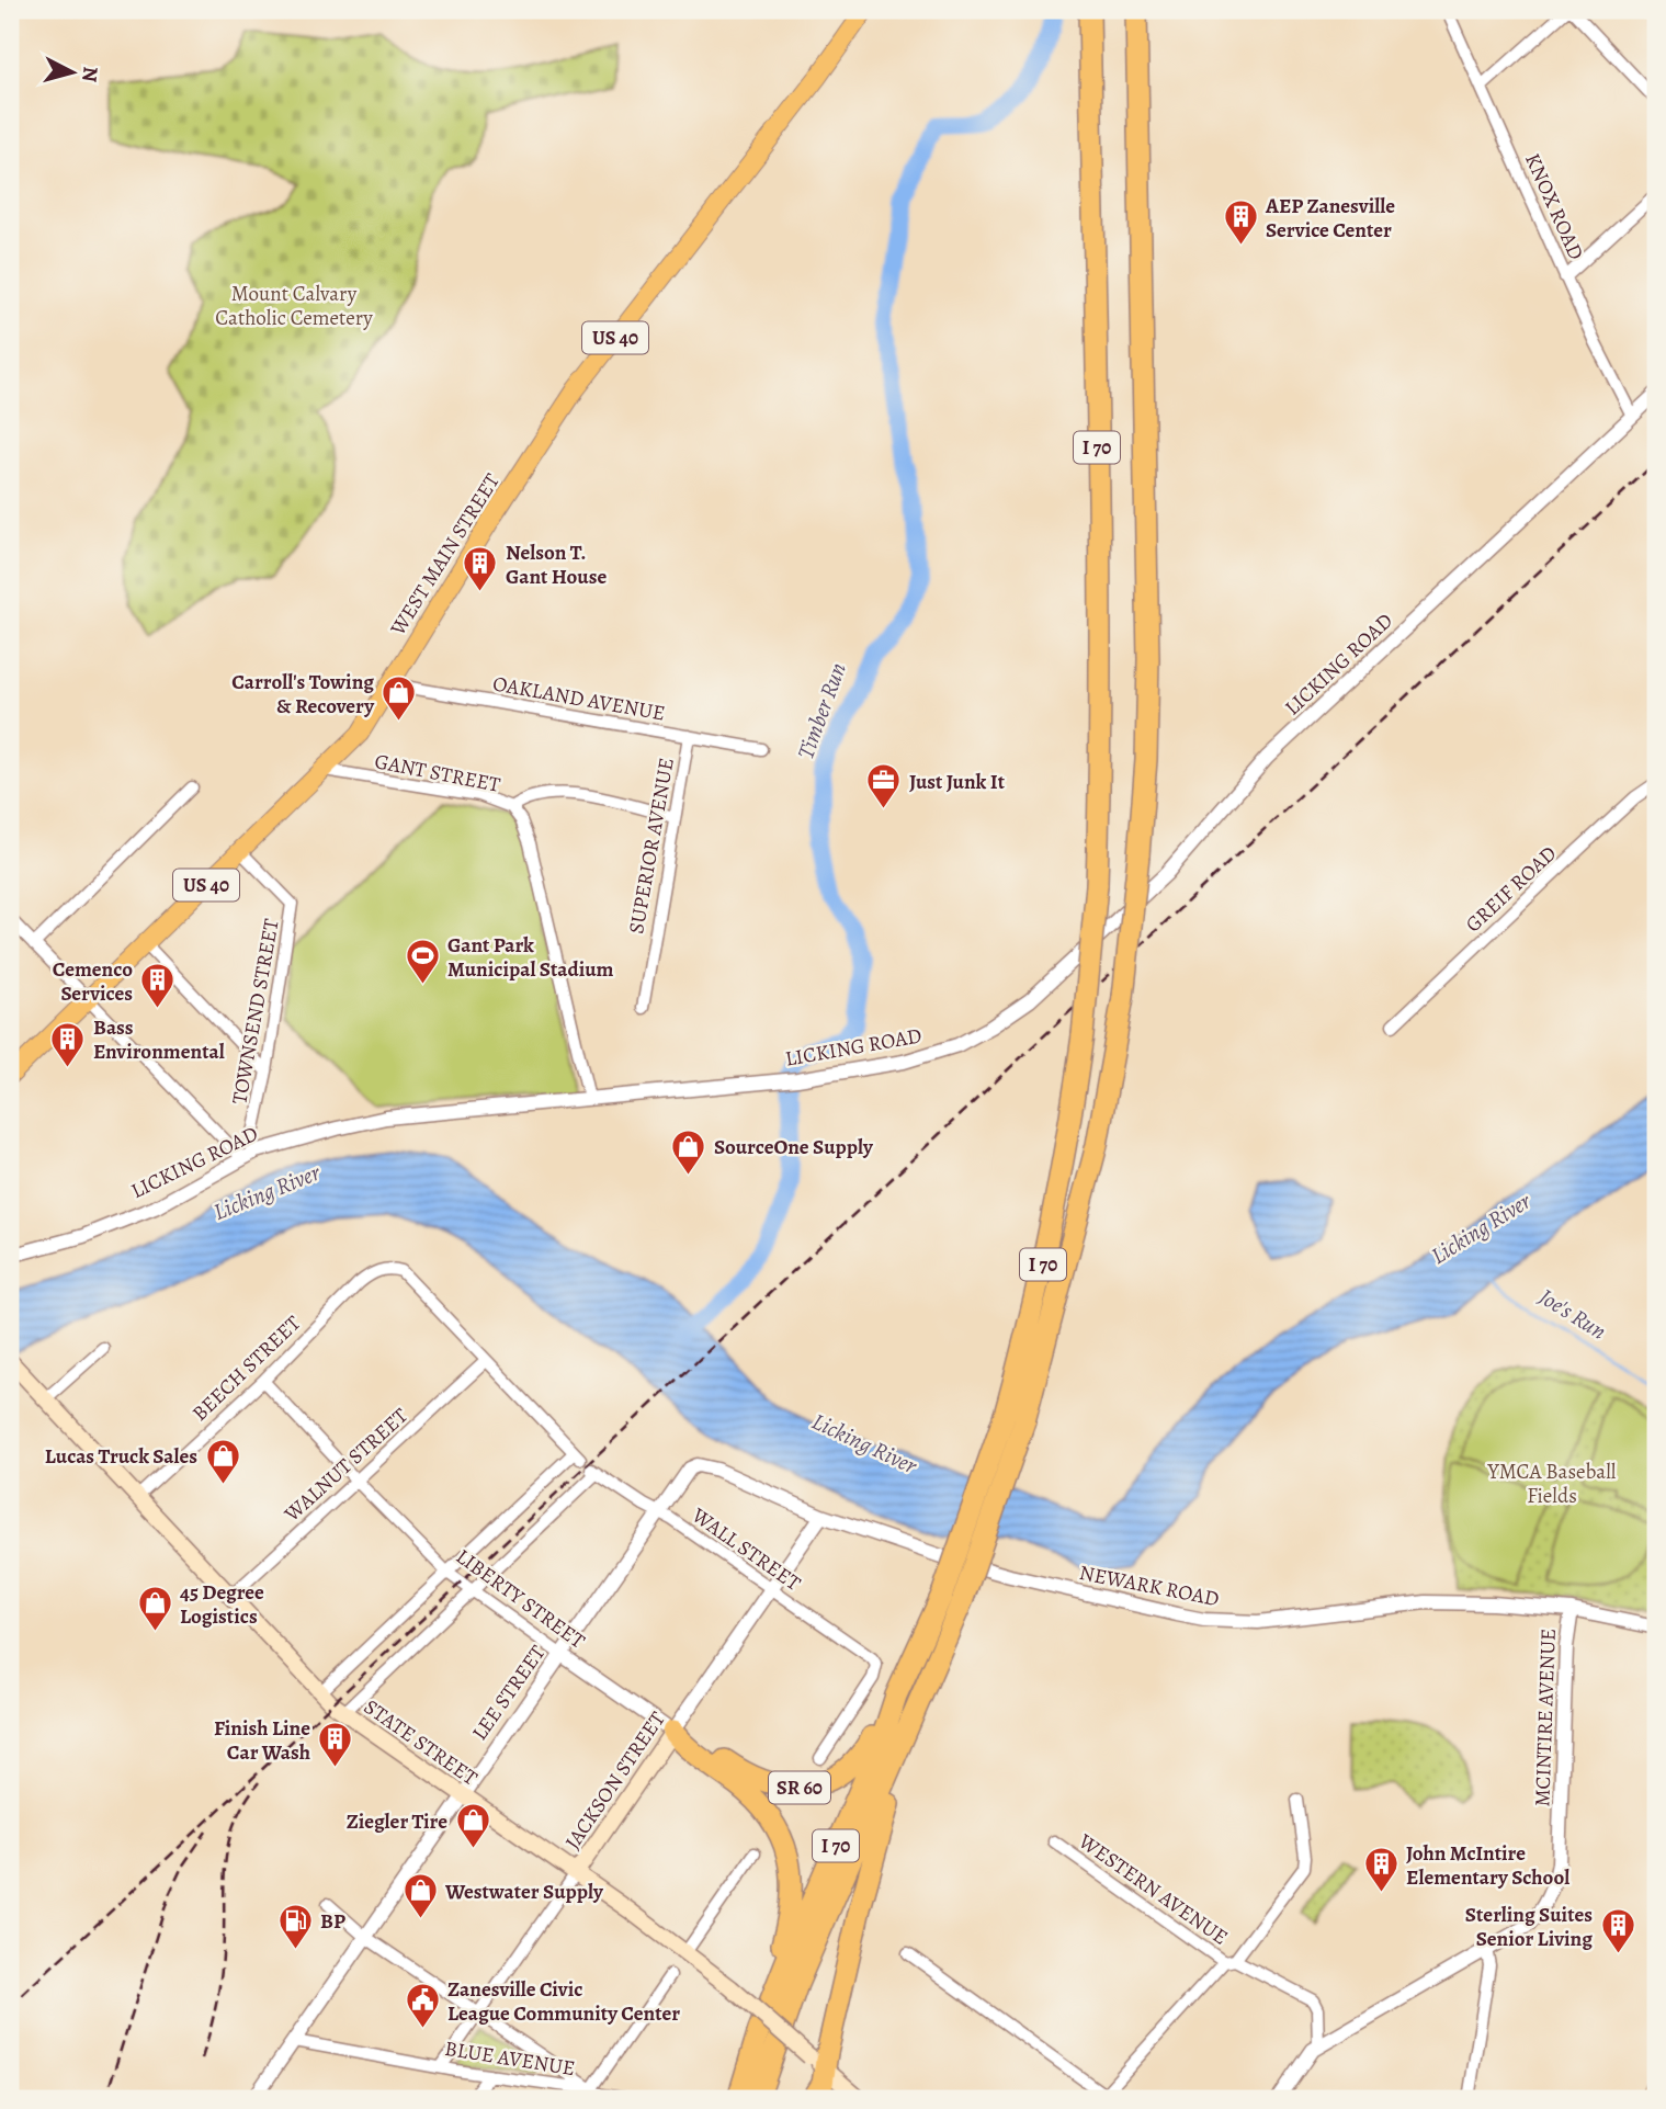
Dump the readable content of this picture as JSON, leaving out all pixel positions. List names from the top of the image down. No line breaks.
{"streets":{"highway":["I 70","SR 60"],"main road":["US 40","WEST MAIN STREET","STATE STREET","JACKSON STREET"],"street":["KNOX ROAD","LICKING ROAD","OAKLAND AVENUE","GANT STREET","SUPERIOR AVENUE","GREIF ROAD","TOWNSEND STREET","BEECH STREET","WALNUT STREET","WALL STREET","NEWARK ROAD","LIBERTY STREET","LEE STREET","MCINTIRE AVENUE","WESTERN AVENUE","BLUE AVENUE"]},"crossings":[["KNOX ROAD","LICKING ROAD"],["I 70","SR 60"],["WEST MAIN STREET","OAKLAND AVENUE"],["WEST MAIN STREET","GANT STREET"],["WEST MAIN STREET","TOWNSEND STREET"],["LICKING ROAD","TOWNSEND STREET"],["OAKLAND AVENUE","SUPERIOR AVENUE"],["GANT STREET","SUPERIOR AVENUE"],["BEECH STREET","WALNUT STREET"],["BEECH STREET","LIBERTY STREET"],["BEECH STREET","STATE STREET"],["WALNUT STREET","LIBERTY STREET"],["WALNUT STREET","STATE STREET"],["WALL STREET","LIBERTY STREET"],["WALL STREET","LEE STREET"],["WALL STREET","JACKSON STREET"],["NEWARK ROAD","LEE STREET"],["NEWARK ROAD","MCINTIRE AVENUE"],["NEWARK ROAD","JACKSON STREET"],["LIBERTY STREET","LEE STREET"],["LIBERTY STREET","JACKSON STREET"],["LIBERTY STREET","SR 60"],["LEE STREET","STATE STREET"],["LEE STREET","BLUE AVENUE"],["MCINTIRE AVENUE","WESTERN AVENUE"],["STATE STREET","JACKSON STREET"],["JACKSON STREET","SR 60"],["JACKSON STREET","BLUE AVENUE"]],"water":["Timber Run","Licking River","Joe's Run"],"parks":["Mount Calvary Catholic Cemetery","YMCA Baseball Fields"],"places":{"building":["AEP Zanesville Service Center","Nelson T. Gant House","Cemenco Services","Bass Environmental","Finish Line Car Wash","John McIntire Elementary School","Sterling Suites Senior Living"],"shop":["Carroll's Towing & Recovery","SourceOne Supply","Lucas Truck Sales","45 Degree Logistics","Ziegler Tire","Westwater Supply"],"office":["Just Junk It"],"sports":["Gant Park Municipal Stadium"],"fuel station":["BP"],"public building":["Zanesville Civic League Community Center"]},"north":"right"}
